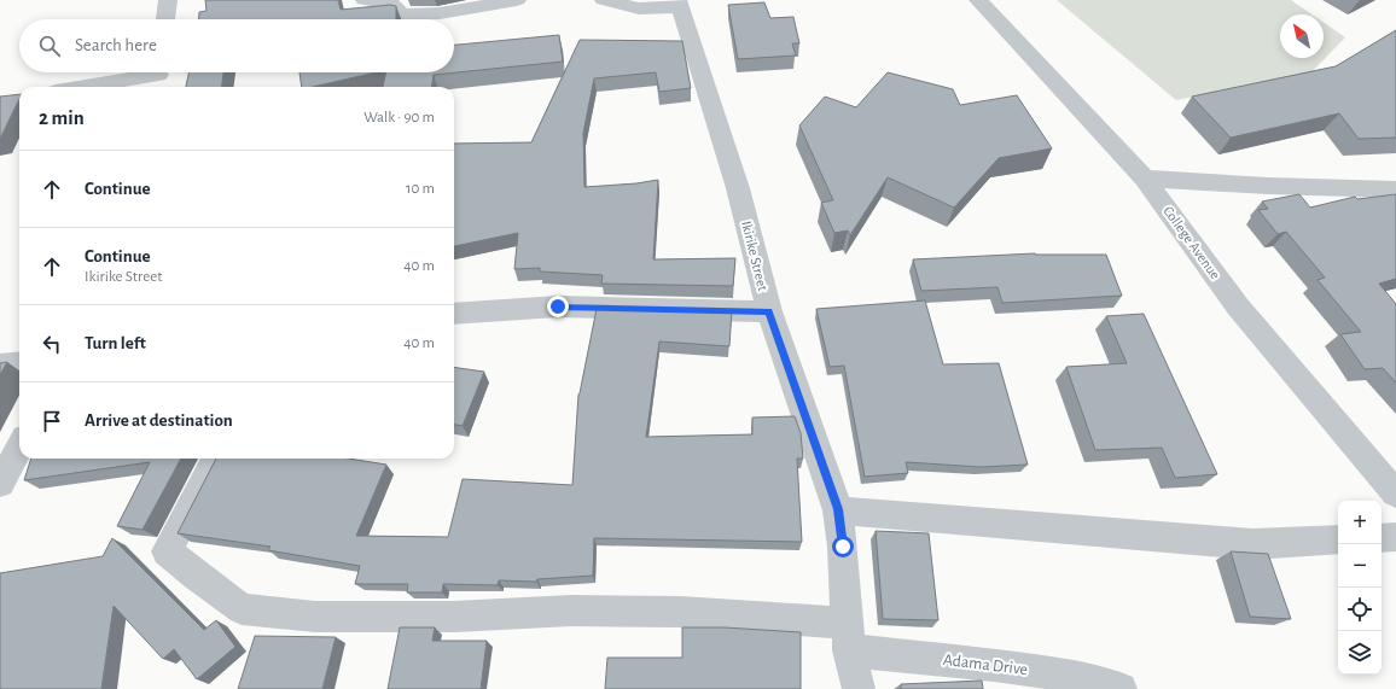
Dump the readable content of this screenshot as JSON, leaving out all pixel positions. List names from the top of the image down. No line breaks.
{"streets":{"street":["College Avenue","Ikirike Street","Adama Drive"]},"crossings":[["Ikirike Street","Adama Drive"]],"north":"top left","page":{"search":"Search here","heading":["2 min","Walk · 90 m"],"list":[["Continue","10 m"],["Continue","Ikirike Street","40 m"],["Turn left","40 m"],"Arrive at destination"],"map_buttons":["+","−"]}}
